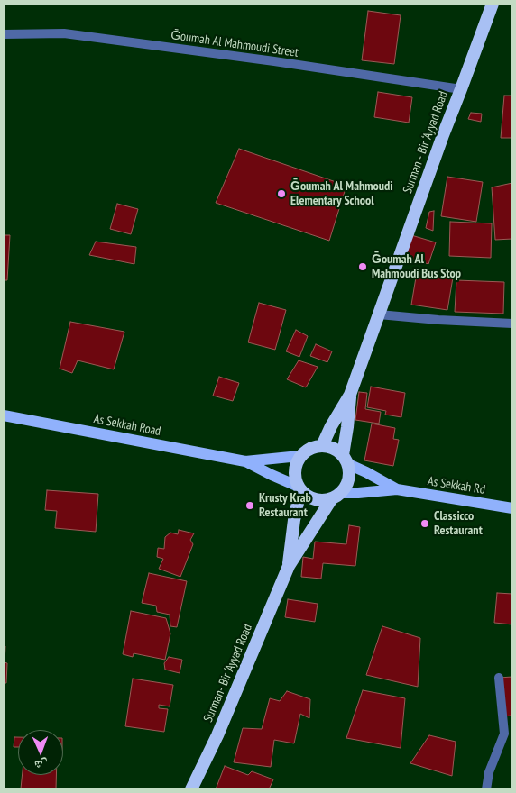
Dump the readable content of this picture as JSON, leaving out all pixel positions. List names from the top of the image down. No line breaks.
{"streets":{"highway":["Surman - Bir ‘Ayyad Road","Surman- Bir ‘Ayyad Road"],"main road":["As Sekkah Road","As Sekkah Rd"],"street":["Ḡoumah Al Mahmoudi Street"]},"crossings":[["Ḡoumah Al Mahmoudi Street","Surman - Bir ‘Ayyad Road"]],"places":["Ḡoumah Al Mahmoudi Elementary School","Ḡoumah Al Mahmoudi Bus Stop","Krusty Krab Restaurant","Classicco Restaurant"],"north":"bottom"}
